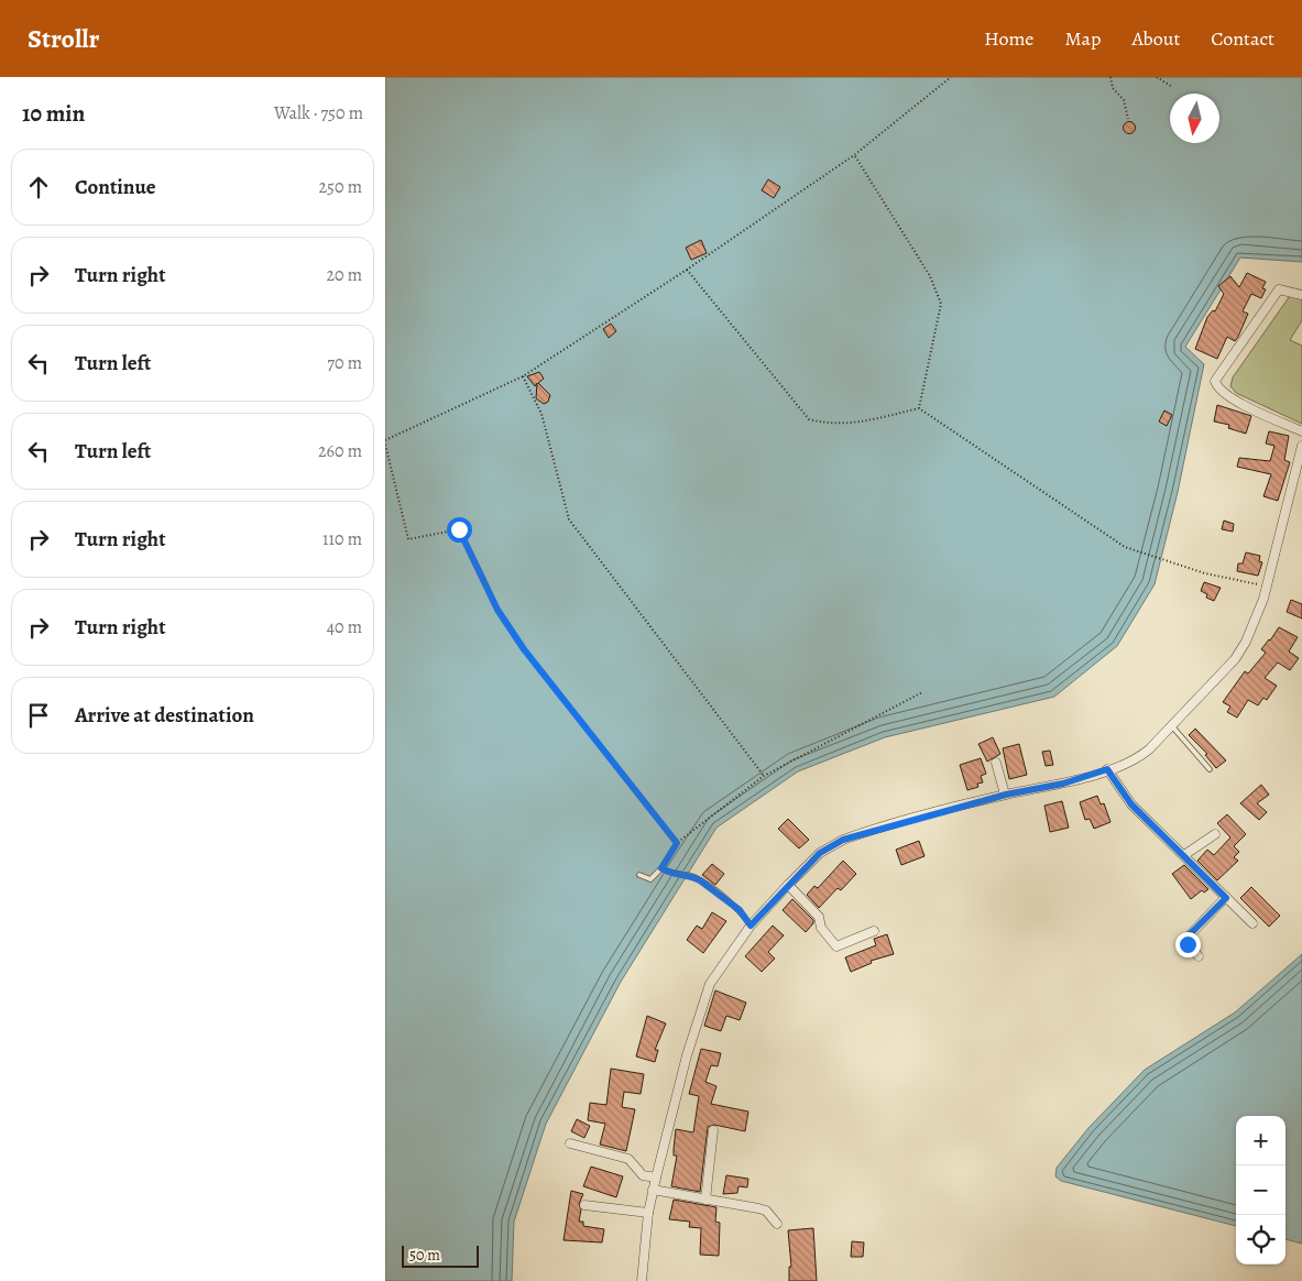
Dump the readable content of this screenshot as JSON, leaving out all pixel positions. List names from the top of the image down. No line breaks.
{"scale_bar":"50 m","north":"bottom","page":{"header":"Strollr","nav":["Home","Map","About","Contact"],"heading":["10 min","Walk · 750 m"],"list":[["Continue","250 m"],["Turn right","20 m"],["Turn left","70 m"],["Turn left","260 m"],["Turn right","110 m"],["Turn right","40 m"],"Arrive at destination"],"map_buttons":["+","−"],"scale":"50 m"}}
